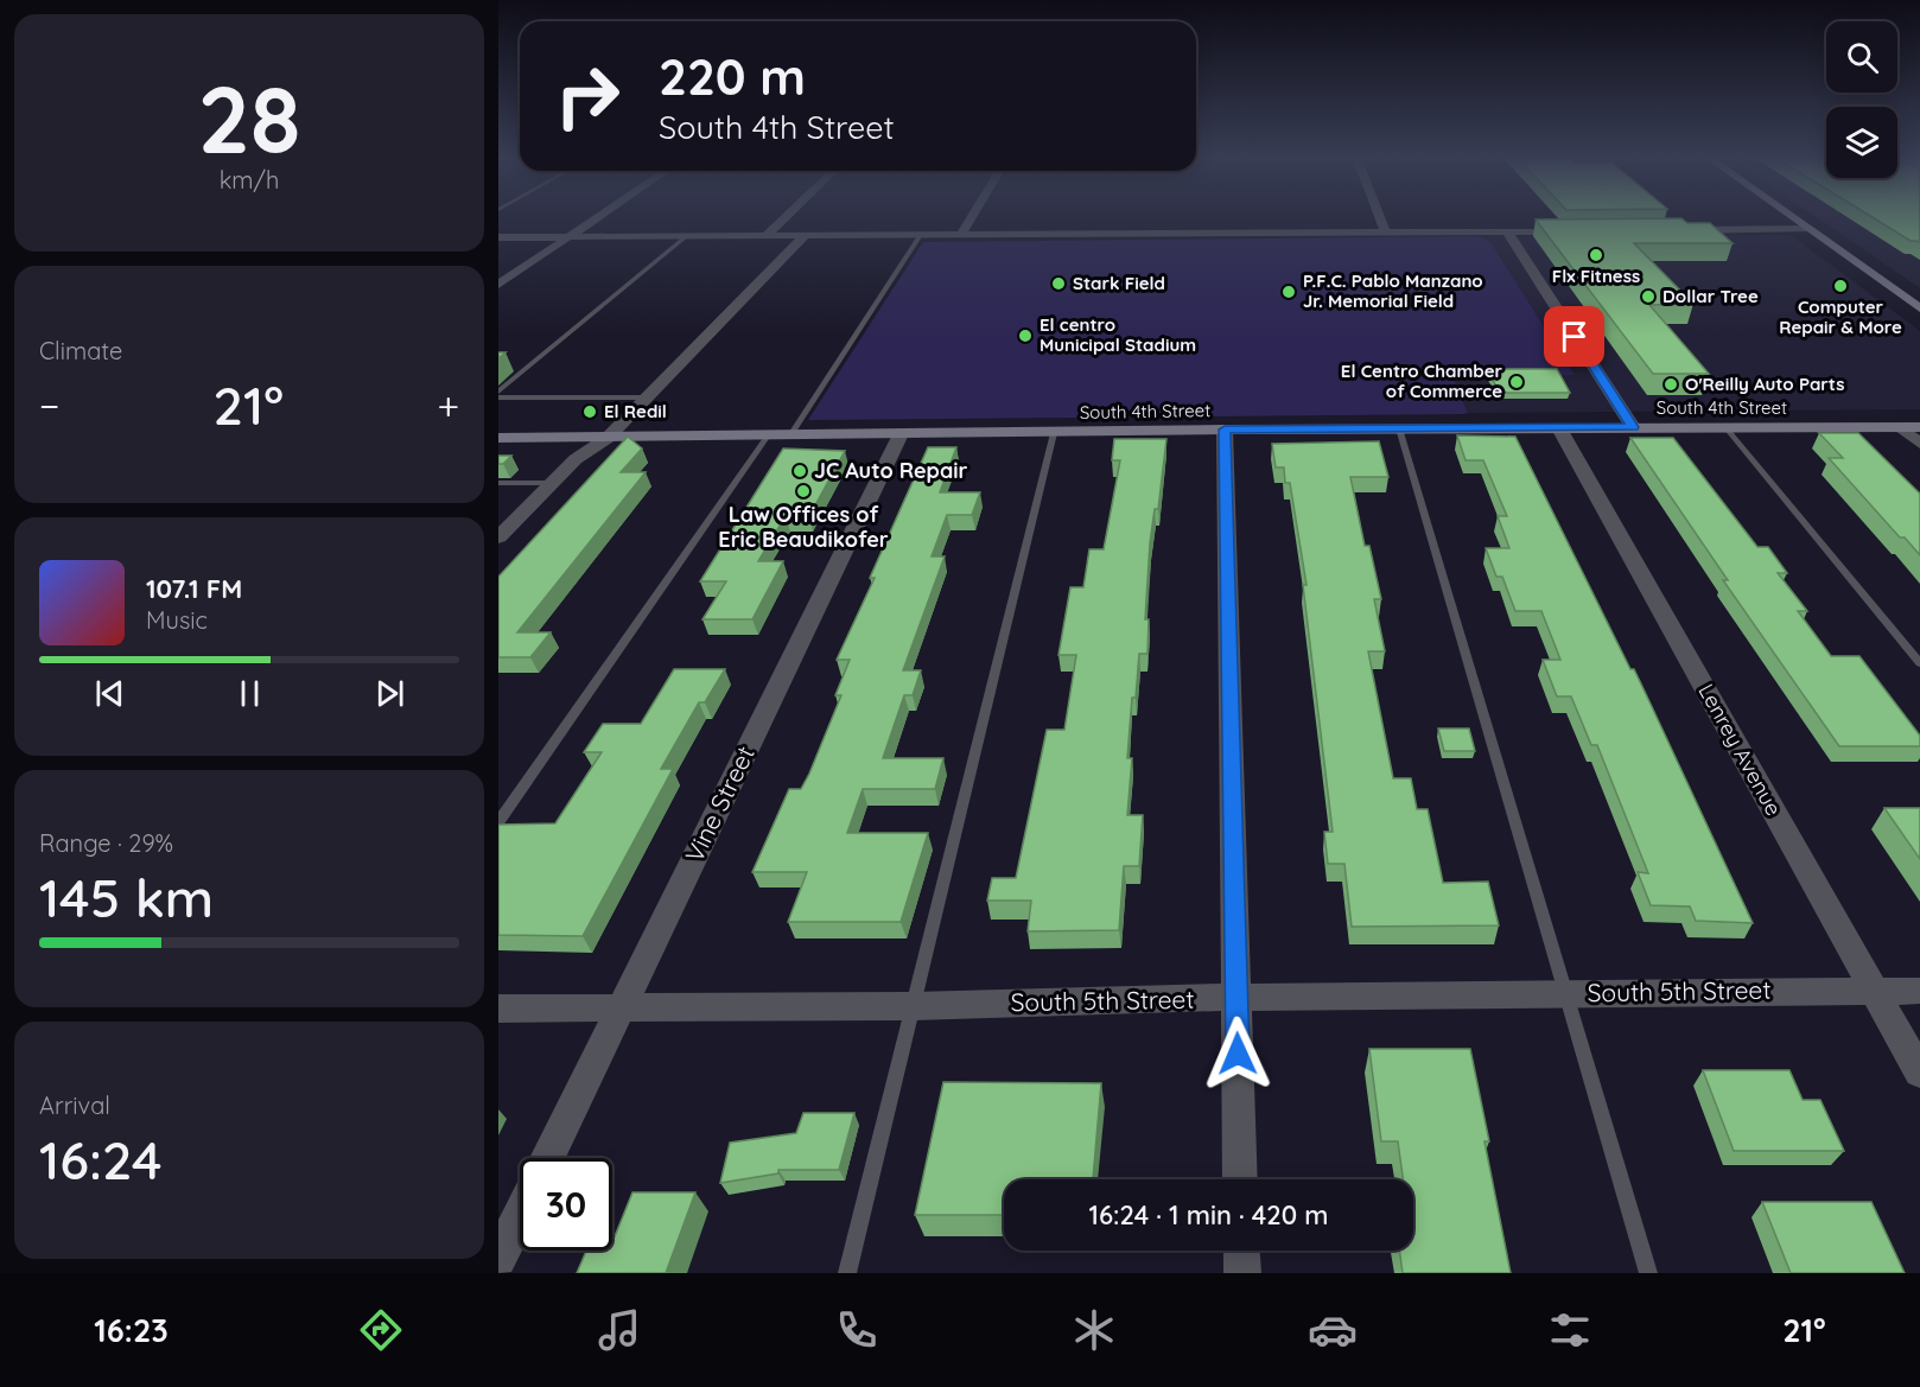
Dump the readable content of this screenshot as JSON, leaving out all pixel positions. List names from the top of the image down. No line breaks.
{"streets":{"main road":["South 4th Street"],"street":["Lenrey Avenue","Vine Street","South 5th Street"]},"crossings":[["South 4th Street","Lenrey Avenue"],["South 4th Street","Vine Street"],["Lenrey Avenue","South 5th Street"],["Vine Street","South 5th Street"]],"places":["Flx Fitness","Stark Field","Computer Repair & More","P.F.C. Pablo Manzano Jr. Memorial Field","Dollar Tree","El centro Municipal Stadium","El Centro Chamber of Commerce","O'Reilly Auto Parts","El Redil","JC Auto Repair","Law Offices of Eric Beaudikofer"],"page":{"tile":[["28","km/h"],"Climate",["Range · 29%","145 km"],["Arrival","16:24"]],"turn":["220 m","South 4th Street"],"heat":["−","21°","+"],"song":["107.1 FM","Music"],"limit":"30","trip":"16:24 · 1 min · 420 m","tabs":["16:23","21°"]}}
